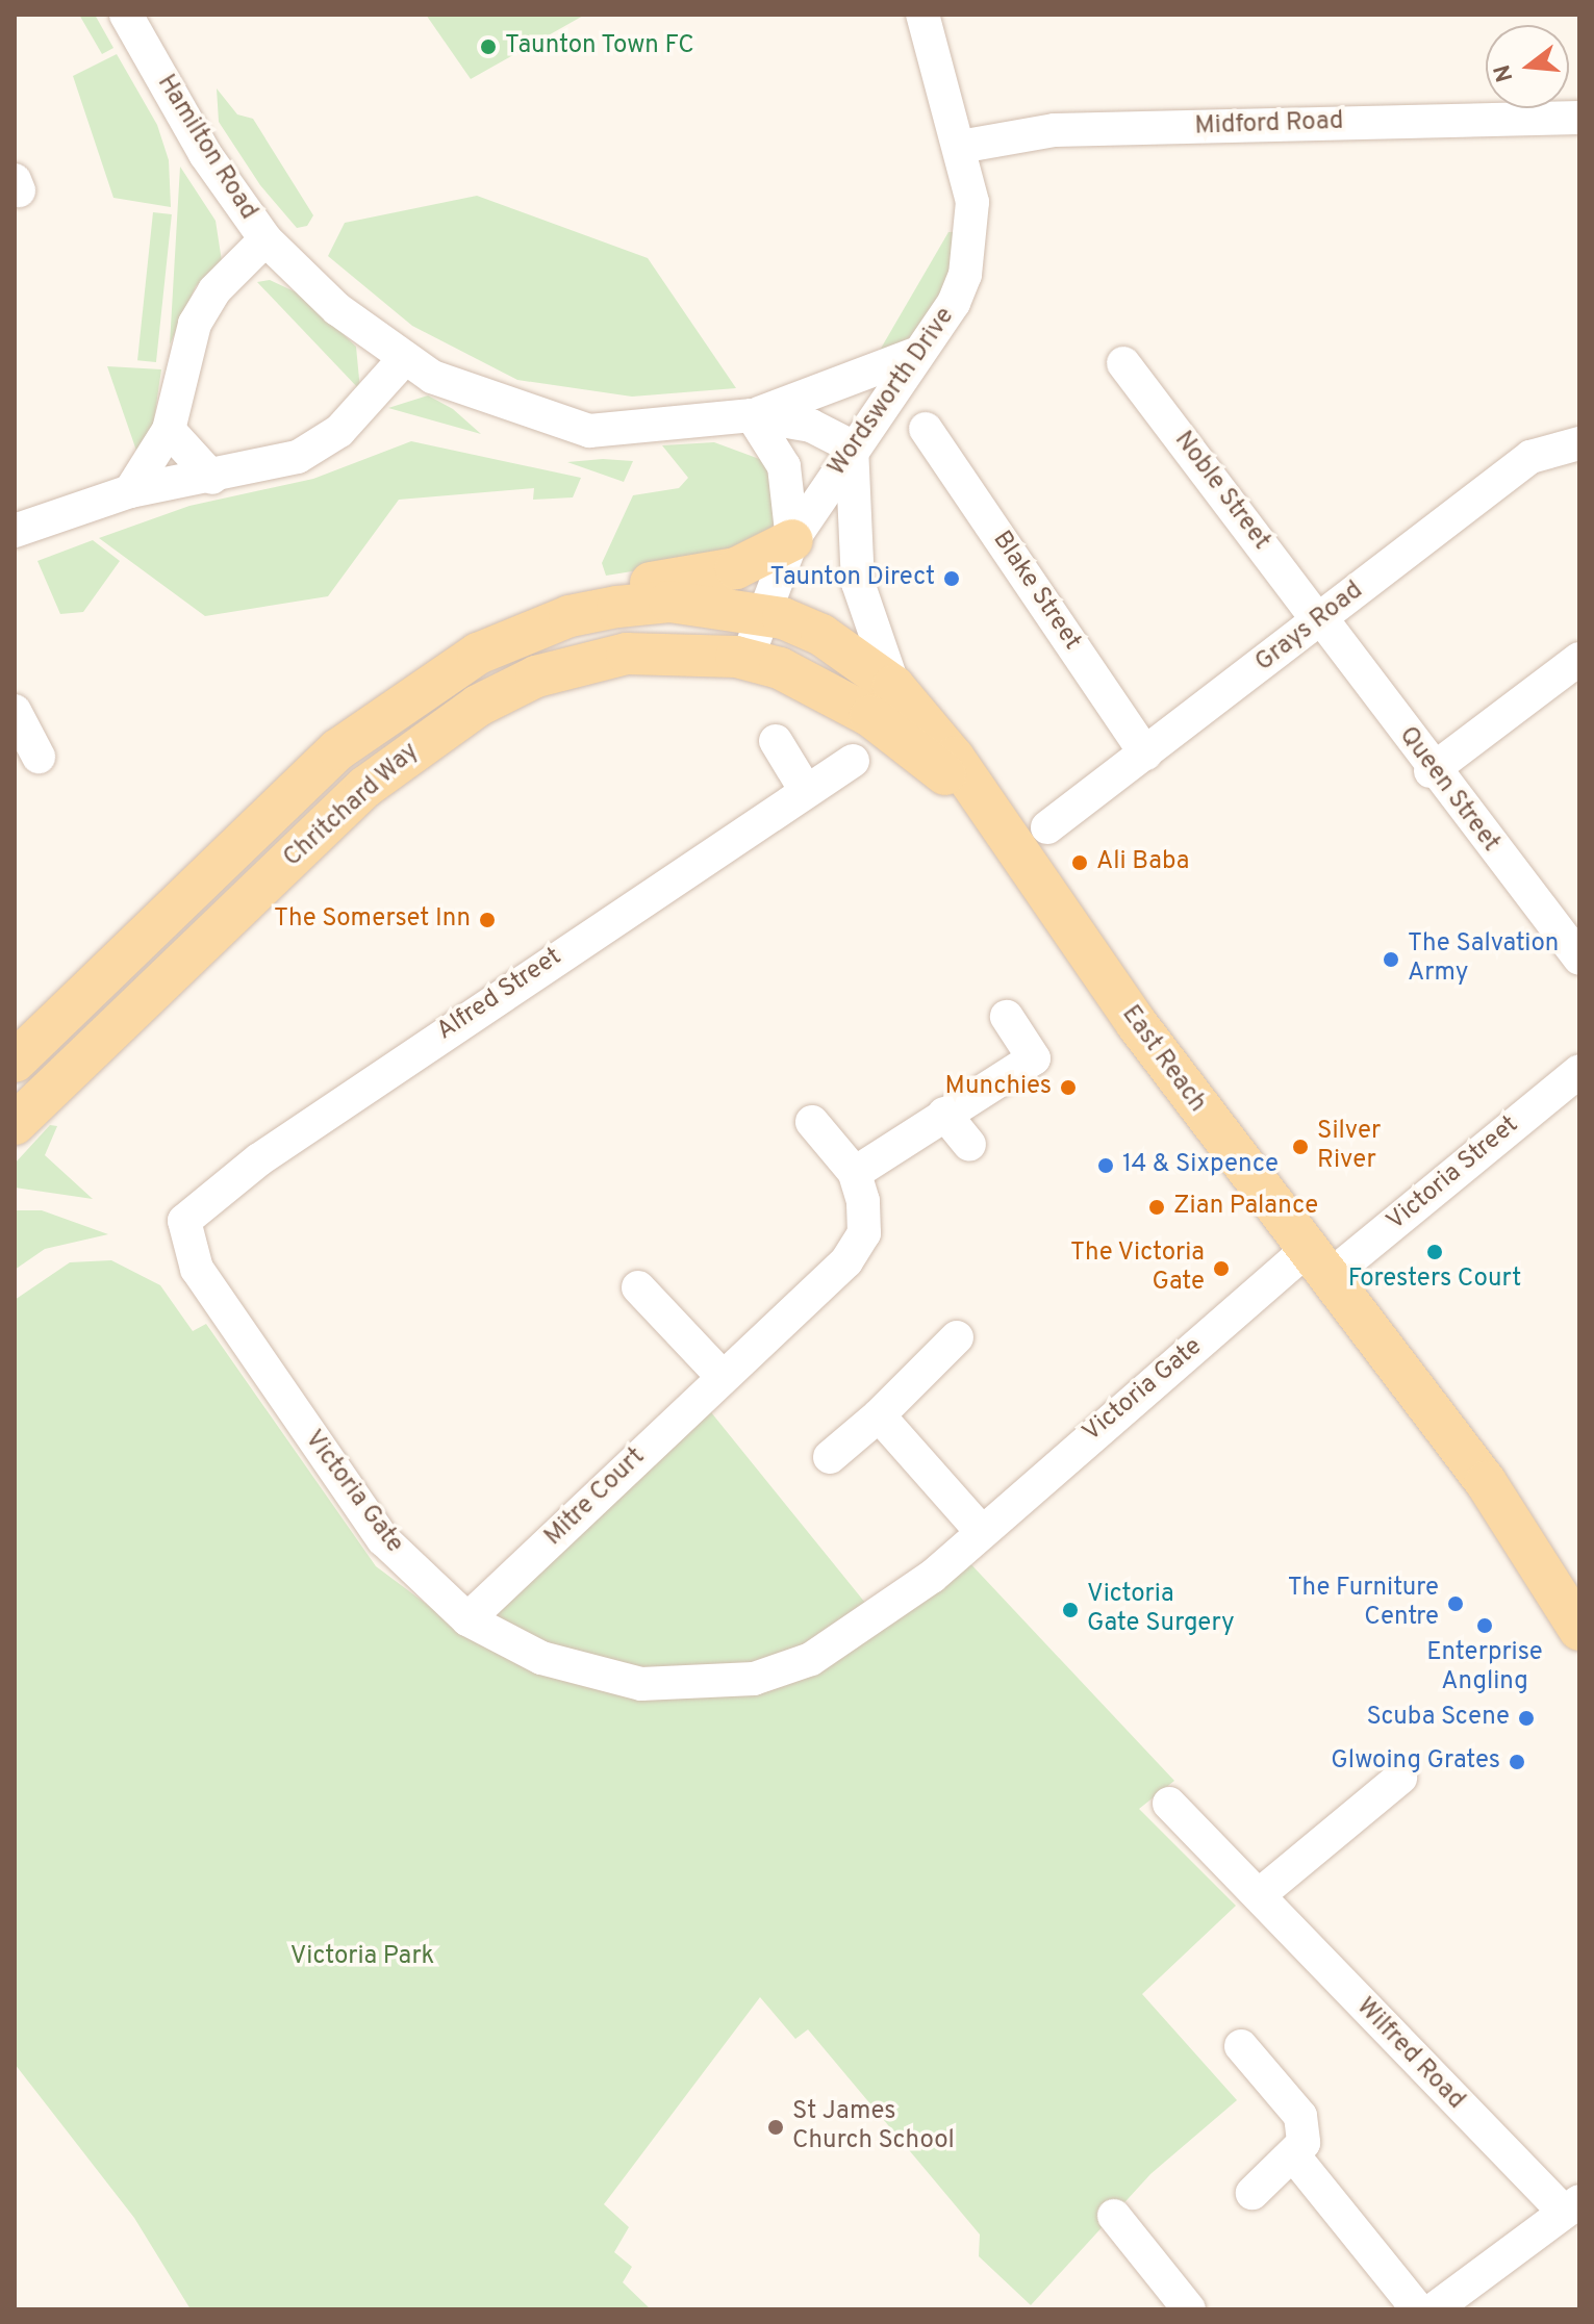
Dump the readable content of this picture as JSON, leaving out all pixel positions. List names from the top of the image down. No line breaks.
{"streets":{"main road":["Chritchard Way","East Reach"],"street":["Midford Road","Hamilton Road","Wordsworth Drive","Noble Street","Blake Street","Grays Road","Queen Street","Alfred Street","Victoria Street","Victoria Gate","Mitre Court","Wilfred Road"]},"crossings":[["Midford Road","Wordsworth Drive"],["Hamilton Road","Wordsworth Drive"],["Hamilton Road","East Reach"],["Wordsworth Drive","Chritchard Way"],["Wordsworth Drive","East Reach"],["Noble Street","Grays Road"],["Noble Street","Queen Street"],["Blake Street","Grays Road"],["Grays Road","Queen Street"],["Chritchard Way","East Reach"],["Alfred Street","Victoria Gate"],["East Reach","Victoria Street"],["East Reach","Victoria Gate"],["Victoria Street","Victoria Gate"],["Victoria Gate","Mitre Court"]],"parks":["Victoria Park"],"places":["Taunton Town FC","Taunton Direct","Ali Baba","The Somerset Inn","The Salvation Army","Munchies","Silver River","14 & Sixpence","Zian Palance","Foresters Court","The Victoria Gate","The Furniture Centre","Victoria Gate Surgery","Enterprise Angling","Scuba Scene","Glwoing Grates","St James Church School"],"north":"left"}
